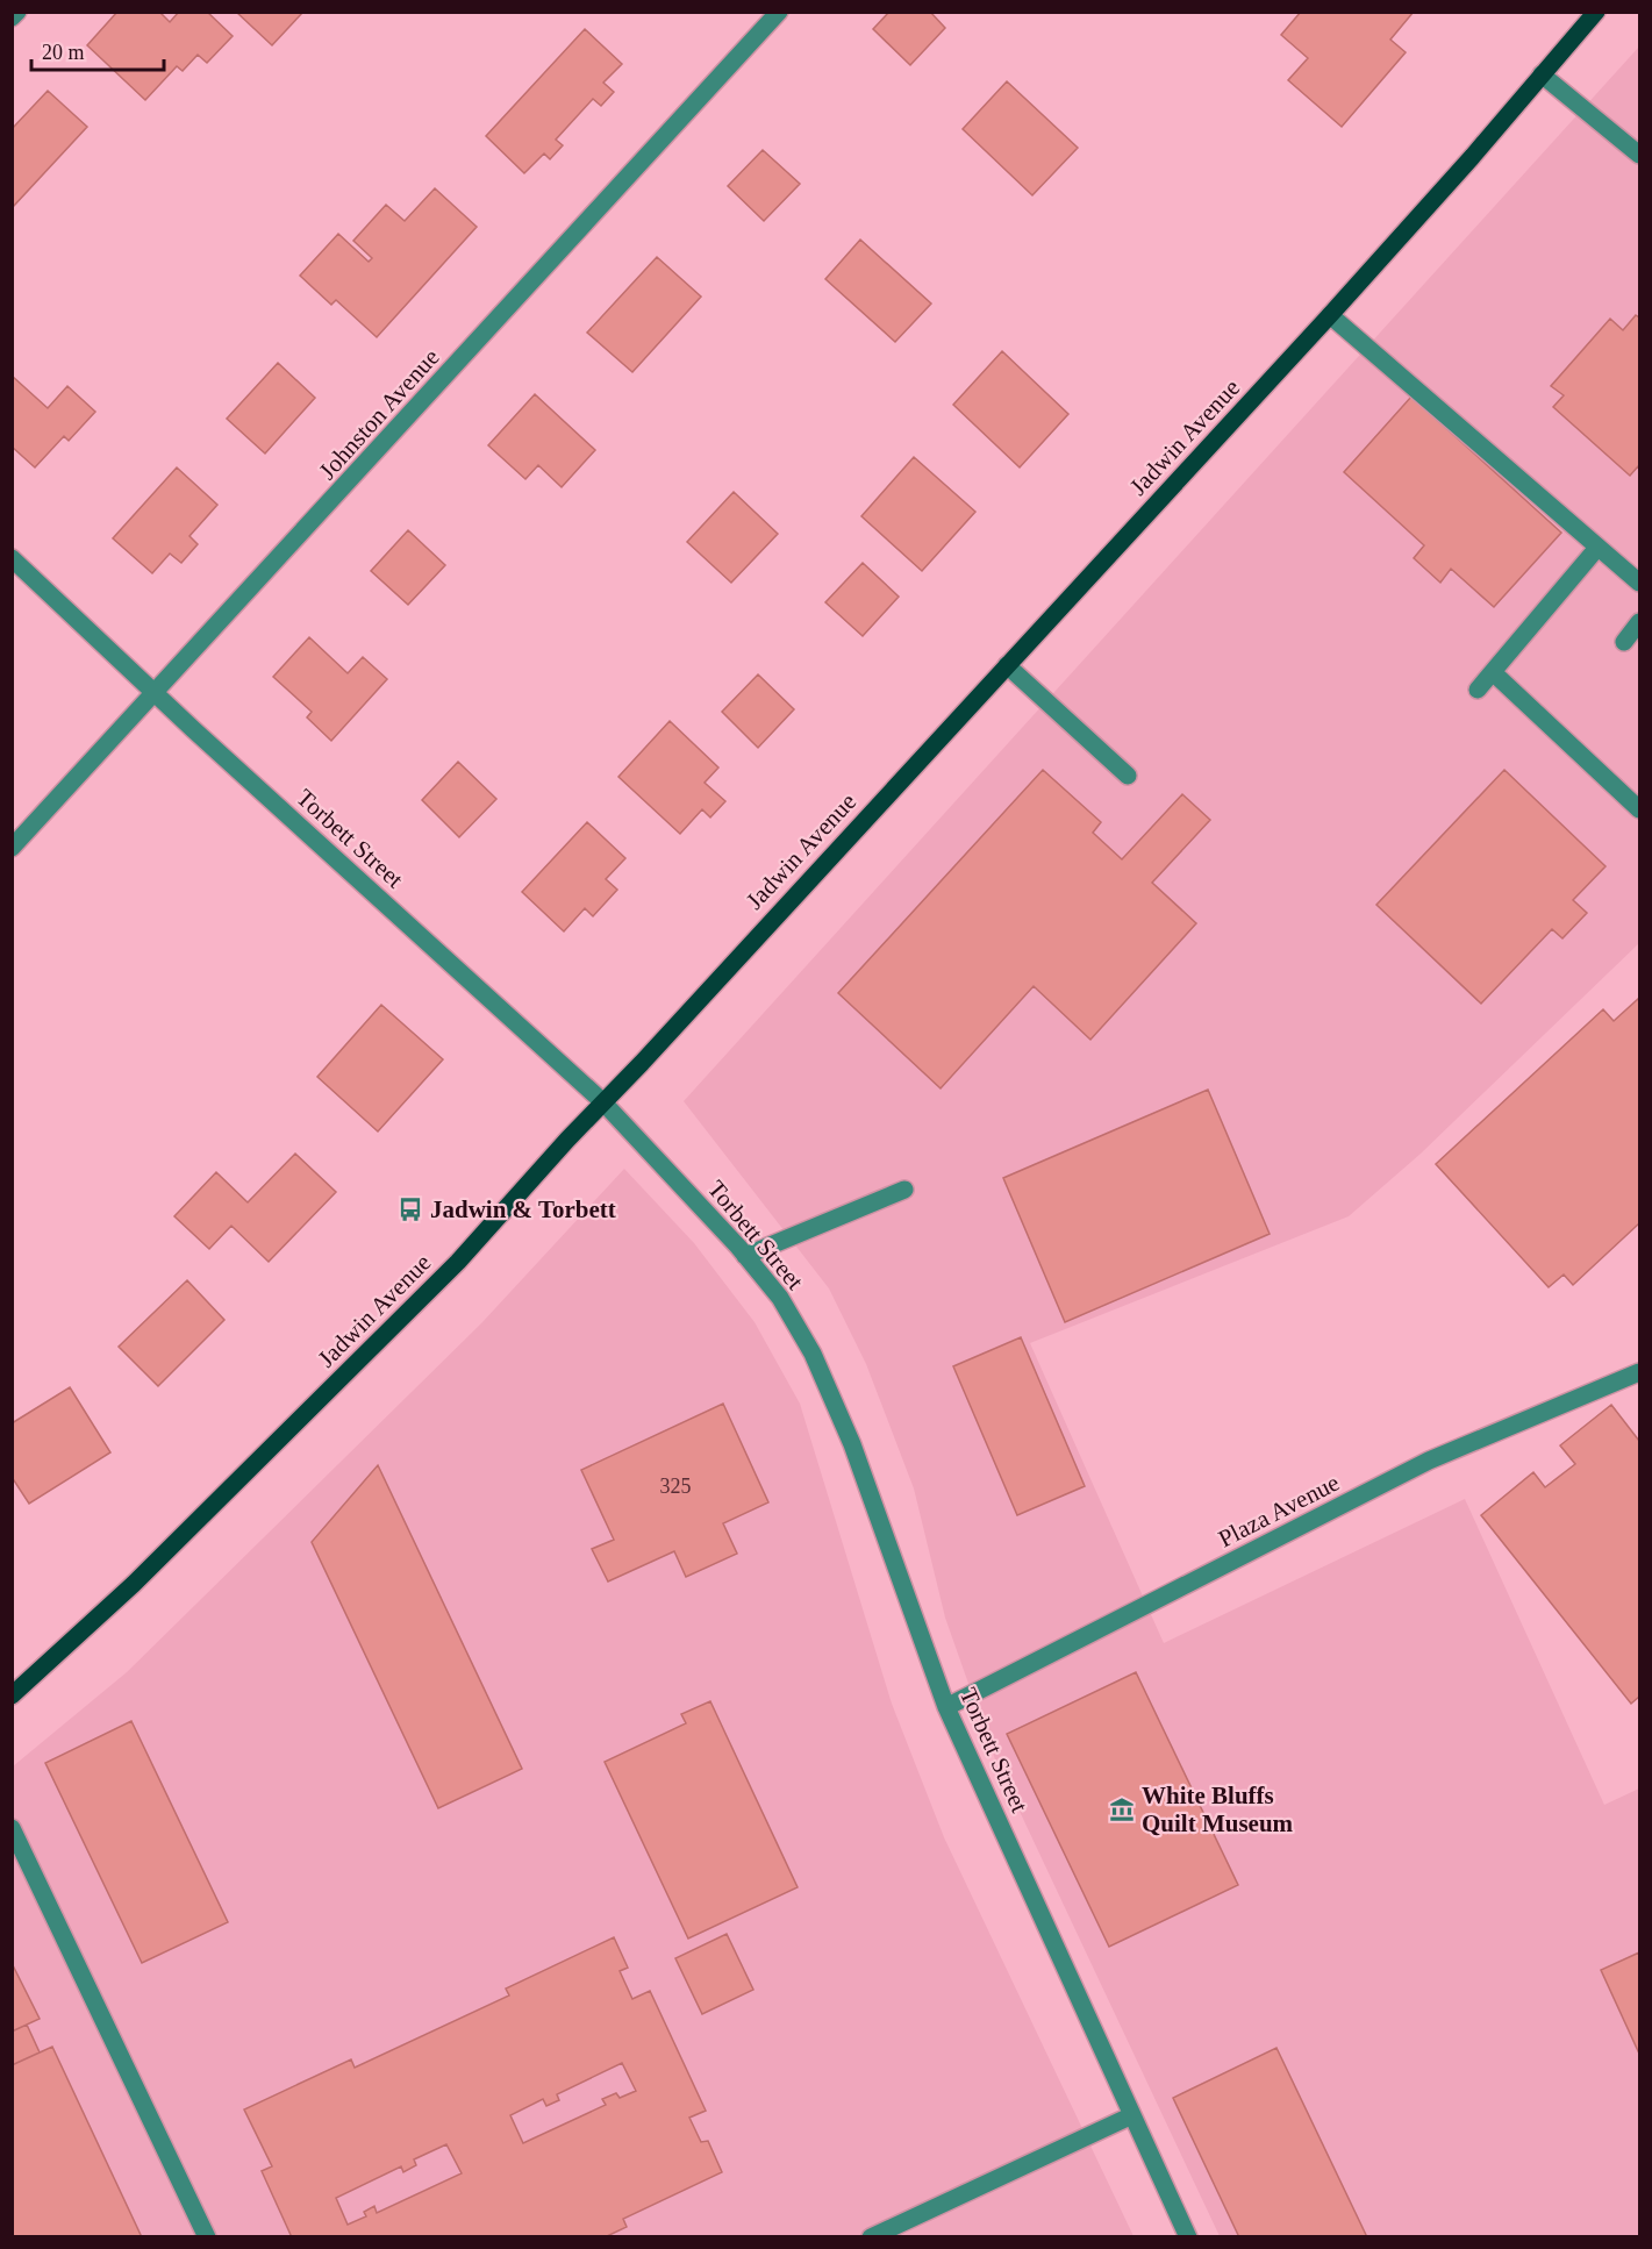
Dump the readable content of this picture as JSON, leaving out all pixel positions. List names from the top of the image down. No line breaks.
{"streets":{"main road":["Jadwin Avenue"],"street":["Johnston Avenue","Torbett Street","Plaza Avenue"]},"crossings":[["Johnston Avenue","Torbett Street"],["Jadwin Avenue","Torbett Street"],["Torbett Street","Plaza Avenue"]],"places":{"bus stop":["Jadwin & Torbett"],"museum":["White Bluffs Quilt Museum"]},"house_numbers":["325"],"scale_bar":"20 m"}
